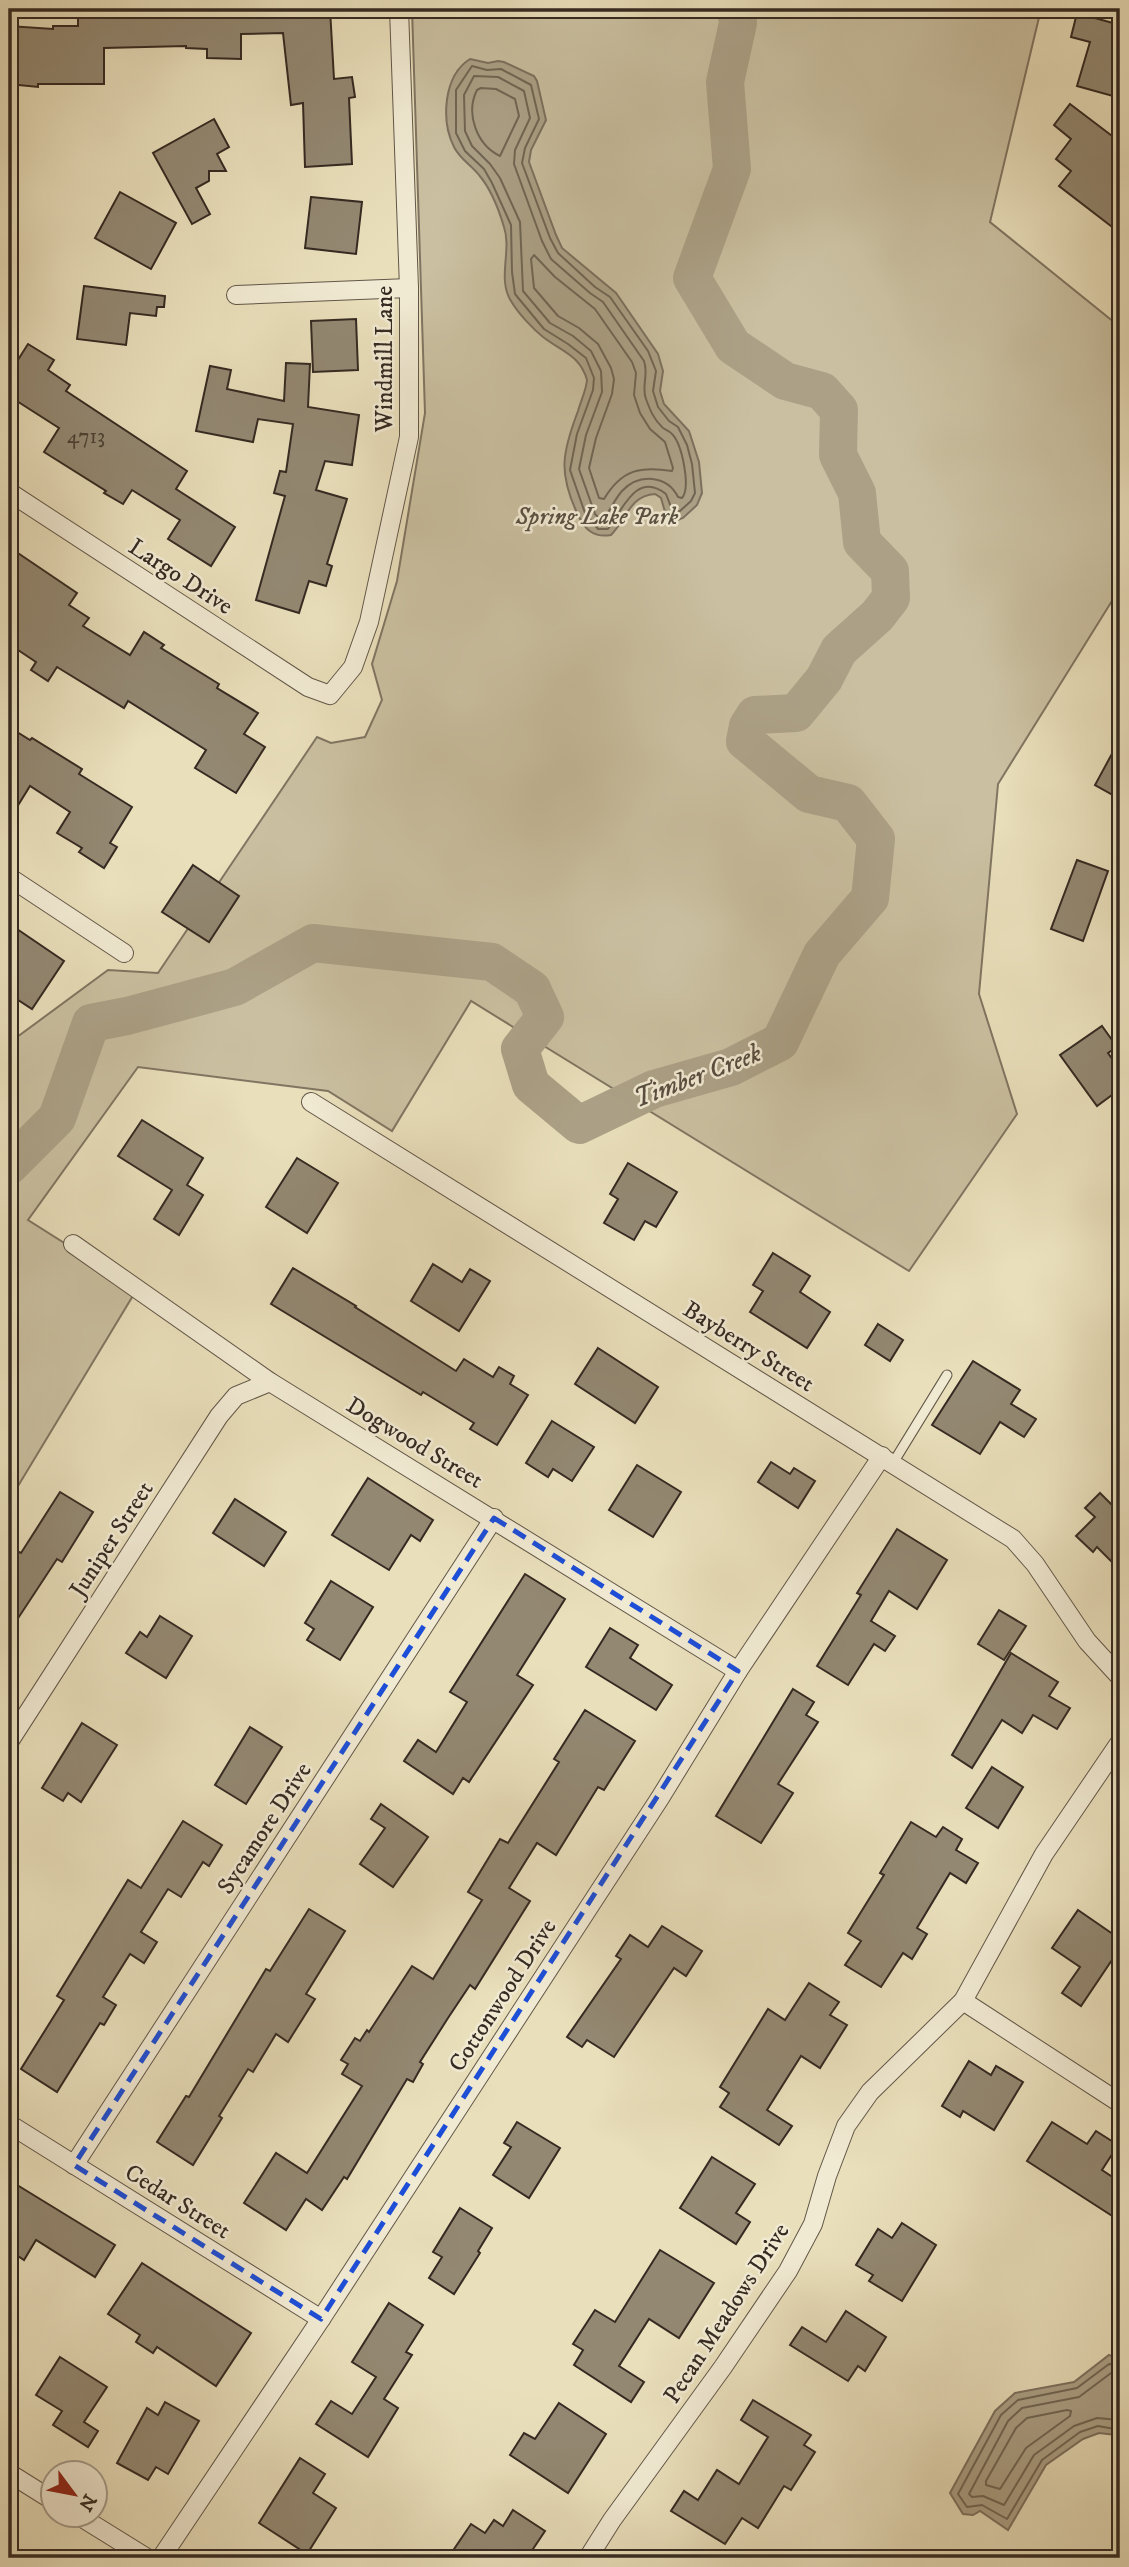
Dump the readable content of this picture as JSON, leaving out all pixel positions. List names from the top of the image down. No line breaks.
{"streets":{"street":["Windmill Lane","Largo Drive","Bayberry Street","Dogwood Street","Juniper Street","Sycamore Drive","Cottonwood Drive","Cedar Street","Pecan Meadows Drive"]},"crossings":[["Windmill Lane","Largo Drive"],["Bayberry Street","Cottonwood Drive"],["Dogwood Street","Juniper Street"],["Dogwood Street","Sycamore Drive"],["Dogwood Street","Cottonwood Drive"],["Sycamore Drive","Cedar Street"],["Cottonwood Drive","Cedar Street"]],"water":["Timber Creek"],"parks":["Spring Lake Park"],"house_numbers":["4713"],"north":"bottom right"}
